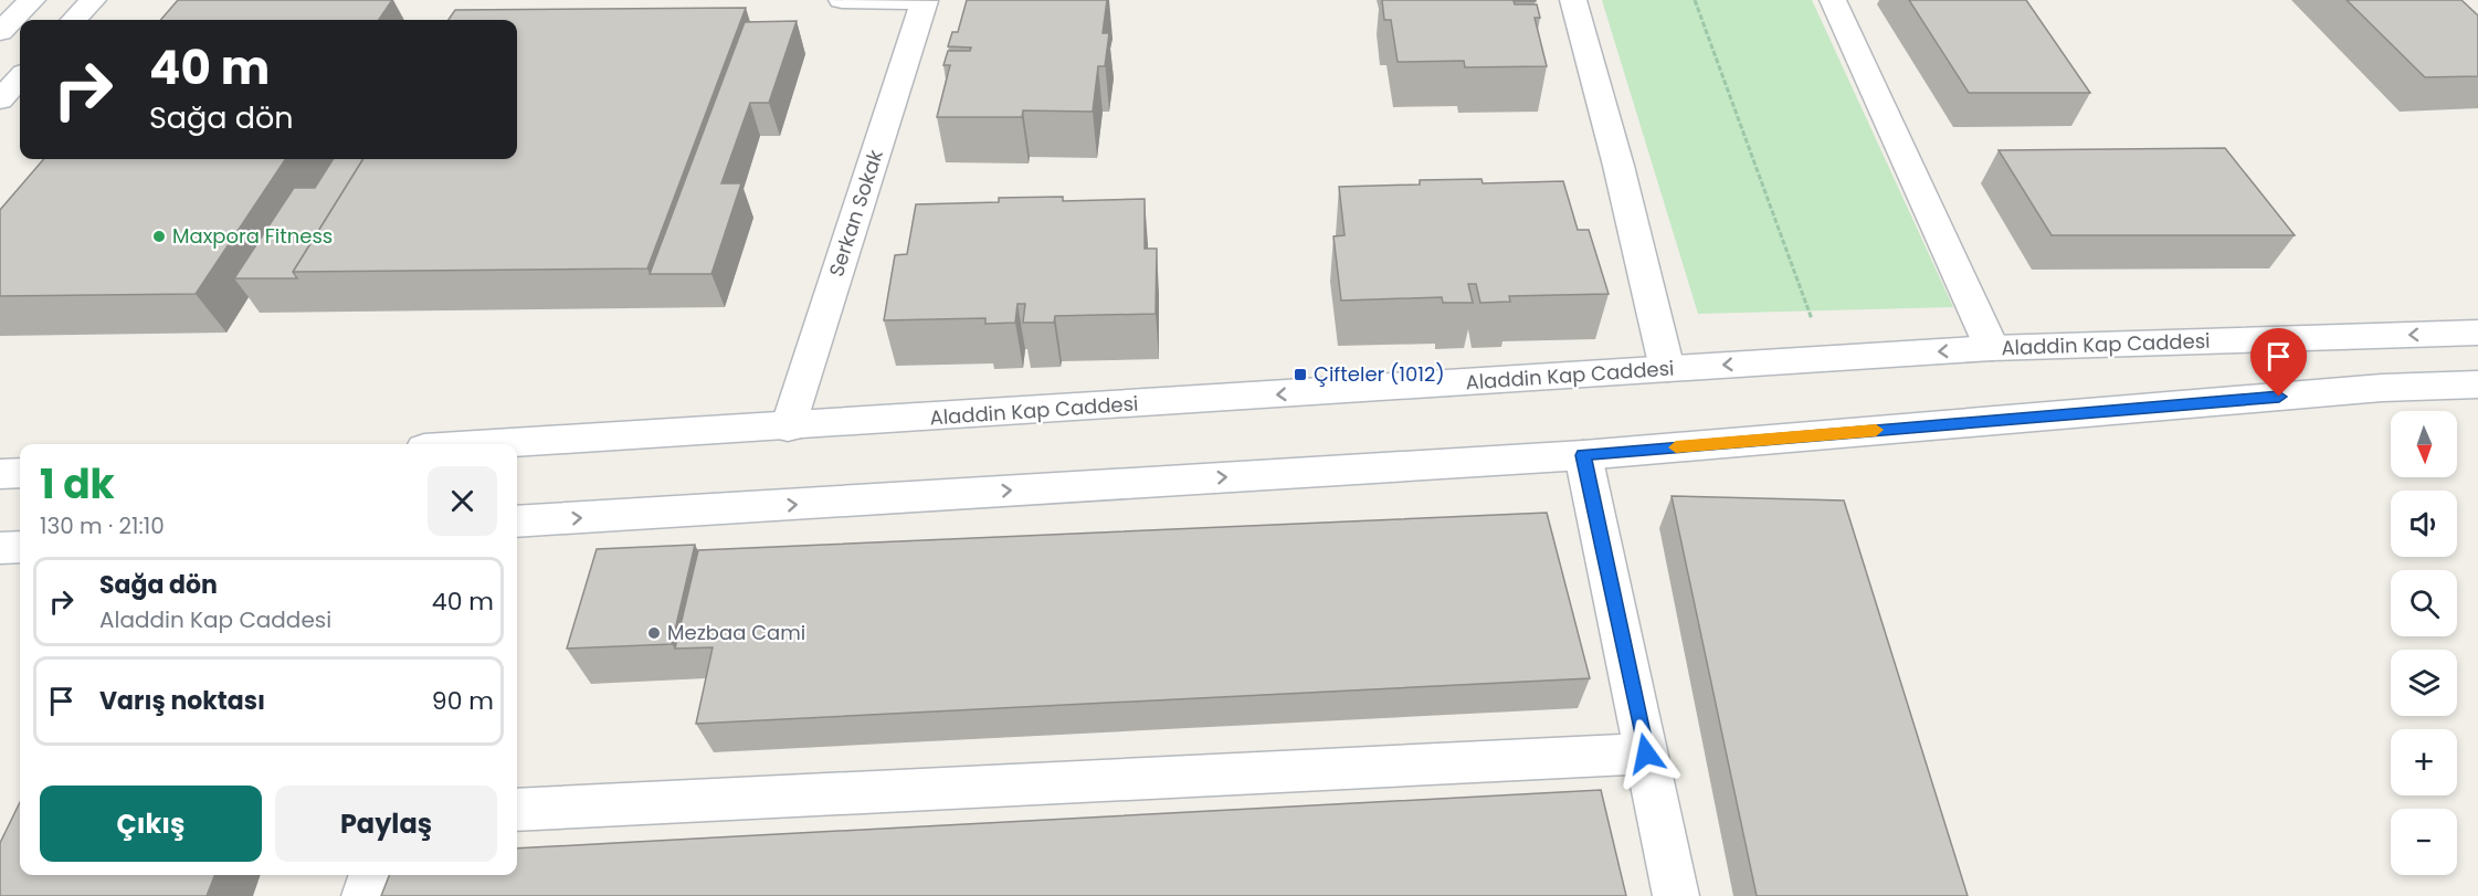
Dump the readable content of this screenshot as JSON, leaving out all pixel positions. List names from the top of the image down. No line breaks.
{"streets":{"street":["Serkan Sokak","Aladdin Kap Caddesi"]},"crossings":[["Serkan Sokak","Aladdin Kap Caddesi"]],"places":{"other":["Maxpora Fitness","Mezbaa Cami"],"transit":["Çifteler (1012)"]},"north":"bottom","page":{"turn":["40 m","Sağa dön"],"map_buttons":["+","−"],"heading":["1 dk","130 m · 21:10"],"list":[{"name":"Sağa dön","note":"Aladdin Kap Caddesi","value":"40 m"},{"name":"Varış noktası","value":"90 m"}],"buttons":["Çıkış","Paylaş"]}}
